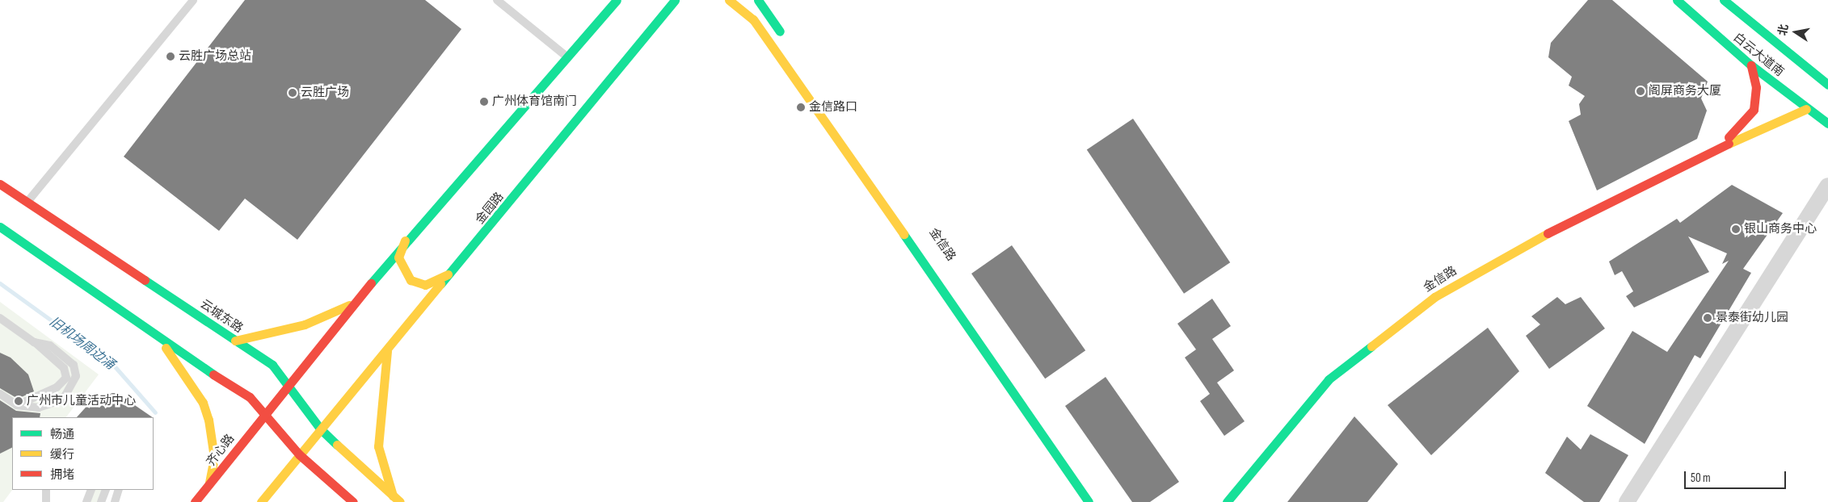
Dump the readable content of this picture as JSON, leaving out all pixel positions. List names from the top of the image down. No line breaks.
{"streets":{"main road":["白云大道南","金园路","金信路","云城东路","齐心路"]},"crossings":[["金园路","云城东路"]],"water":["旧机场周边涌"],"places":["云胜广场总站","阁屏商务大厦","云胜广场","广州体育馆南门","金信路口","银山商务中心","景泰街幼儿园","广州市儿童活动中心"],"legend":["畅通","缓行","拥堵"],"scale_bar":"50 m","north":"left"}
